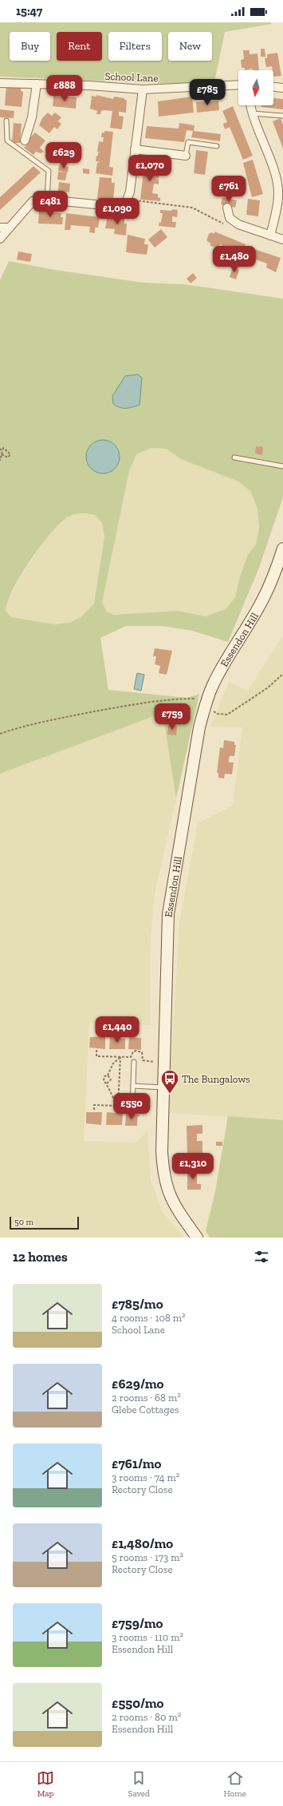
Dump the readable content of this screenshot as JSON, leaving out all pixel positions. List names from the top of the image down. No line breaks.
{"streets":{"main road":["Essendon Hill"],"street":["School Lane"]},"places":{"bus stop":["The Bungalows"]},"scale_bar":"50 m","north":"bottom","page":{"status":"15:47","chip":["Buy","Rent","Filters","New"],"price":["£888","£785","£629","£1,070","£761","£481","£1,090","£1,480","£759","£1,440","£550","£1,310"],"scale":"50 m","heading":"12 homes","list":[{"name":"£785/mo","note":"4 rooms · 108 m² · School Lane"},{"name":"£629/mo","note":"2 rooms · 68 m² · Glebe Cottages"},{"name":"£761/mo","note":"3 rooms · 74 m² · Rectory Close"},{"name":"£1,480/mo","note":"5 rooms · 173 m² · Rectory Close"},{"name":"£759/mo","note":"3 rooms · 110 m² · Essendon Hill"},{"name":"£550/mo","note":"2 rooms · 80 m² · Essendon Hill"}],"tabs":["Map","Saved","Home"]}}
